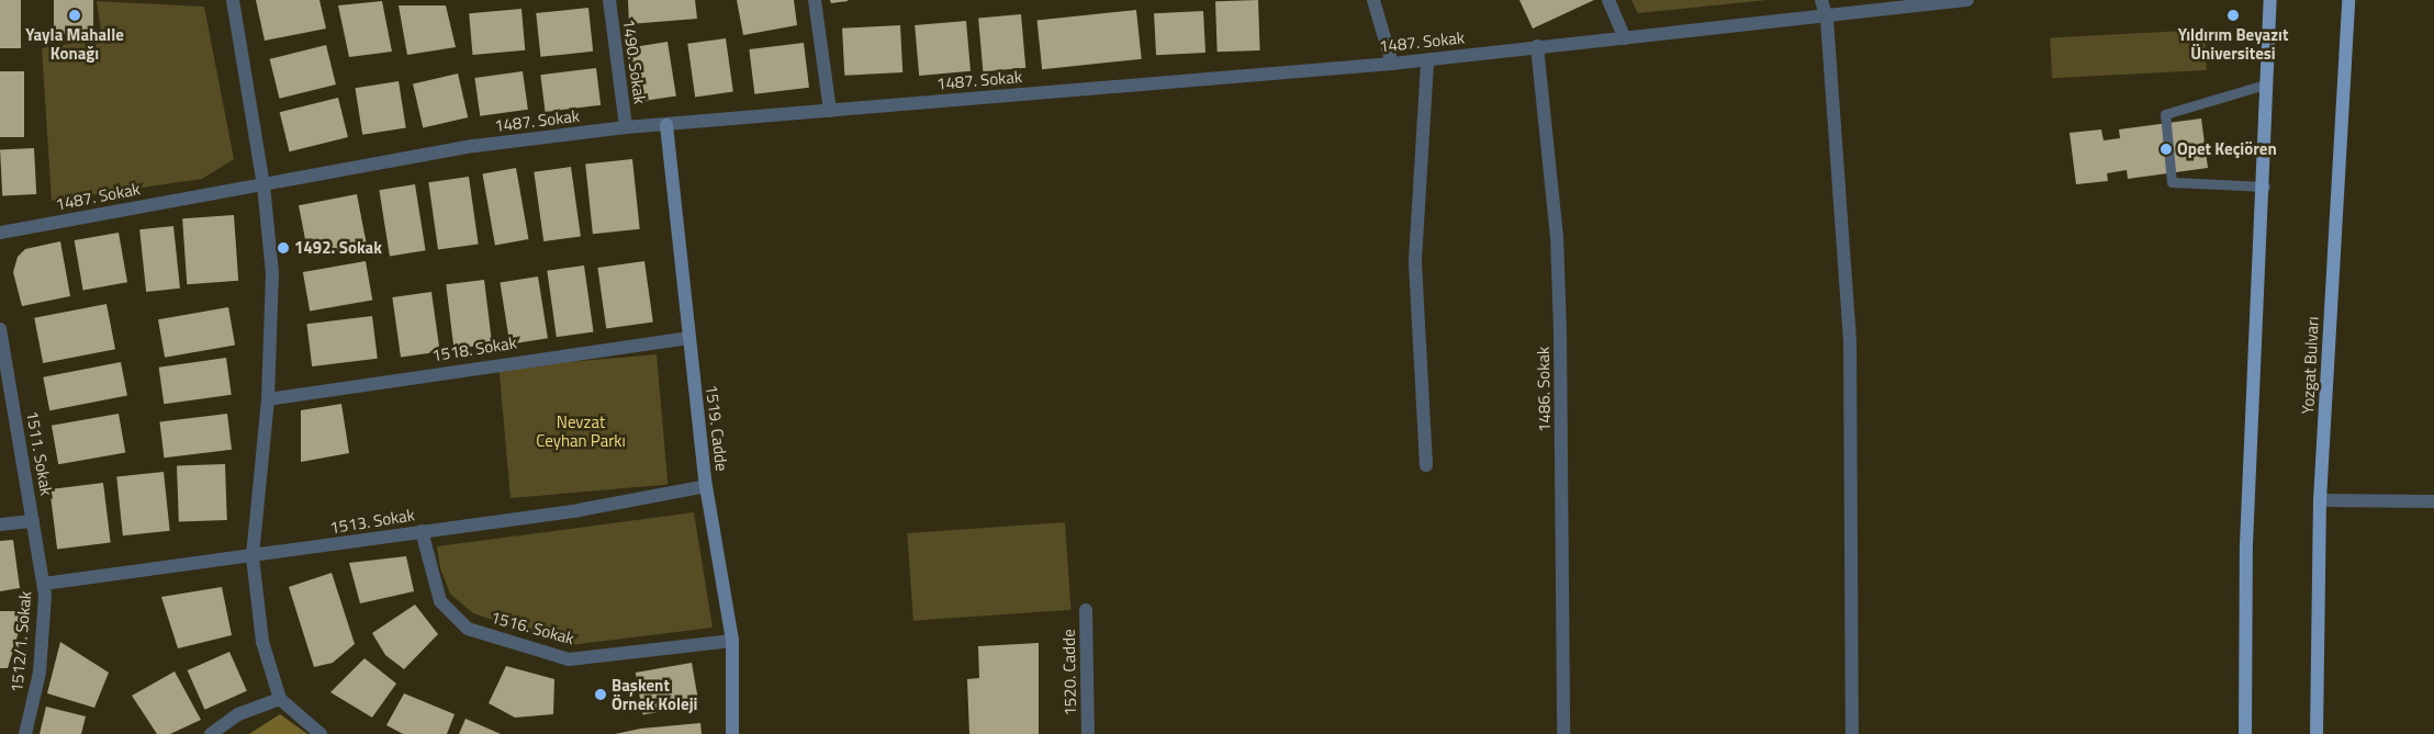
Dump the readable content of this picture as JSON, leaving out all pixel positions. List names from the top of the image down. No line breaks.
{"streets":{"main road":["Yozgat Bulvarı"],"street":["1487. Sokak","1490. Sokak","1518. Sokak","1486. Sokak","1519. Cadde","1511. Sokak","1513. Sokak","1516. Sokak","1512/1. Sokak","1520. Cadde"]},"crossings":[["1487. Sokak","1490. Sokak"],["1487. Sokak","1486. Sokak"],["1487. Sokak","1519. Cadde"],["1518. Sokak","1519. Cadde"],["1519. Cadde","1513. Sokak"],["1519. Cadde","1516. Sokak"],["1511. Sokak","1513. Sokak"],["1511. Sokak","1512/1. Sokak"],["1513. Sokak","1516. Sokak"],["1513. Sokak","1512/1. Sokak"]],"parks":["Nevzat Ceyhan Parkı"],"places":["Yayla Mahalle Konağı","Yıldırım Beyazıt Üniversitesi","Opet Keçiören","1492. Sokak","Başkent Örnek Koleji"]}
